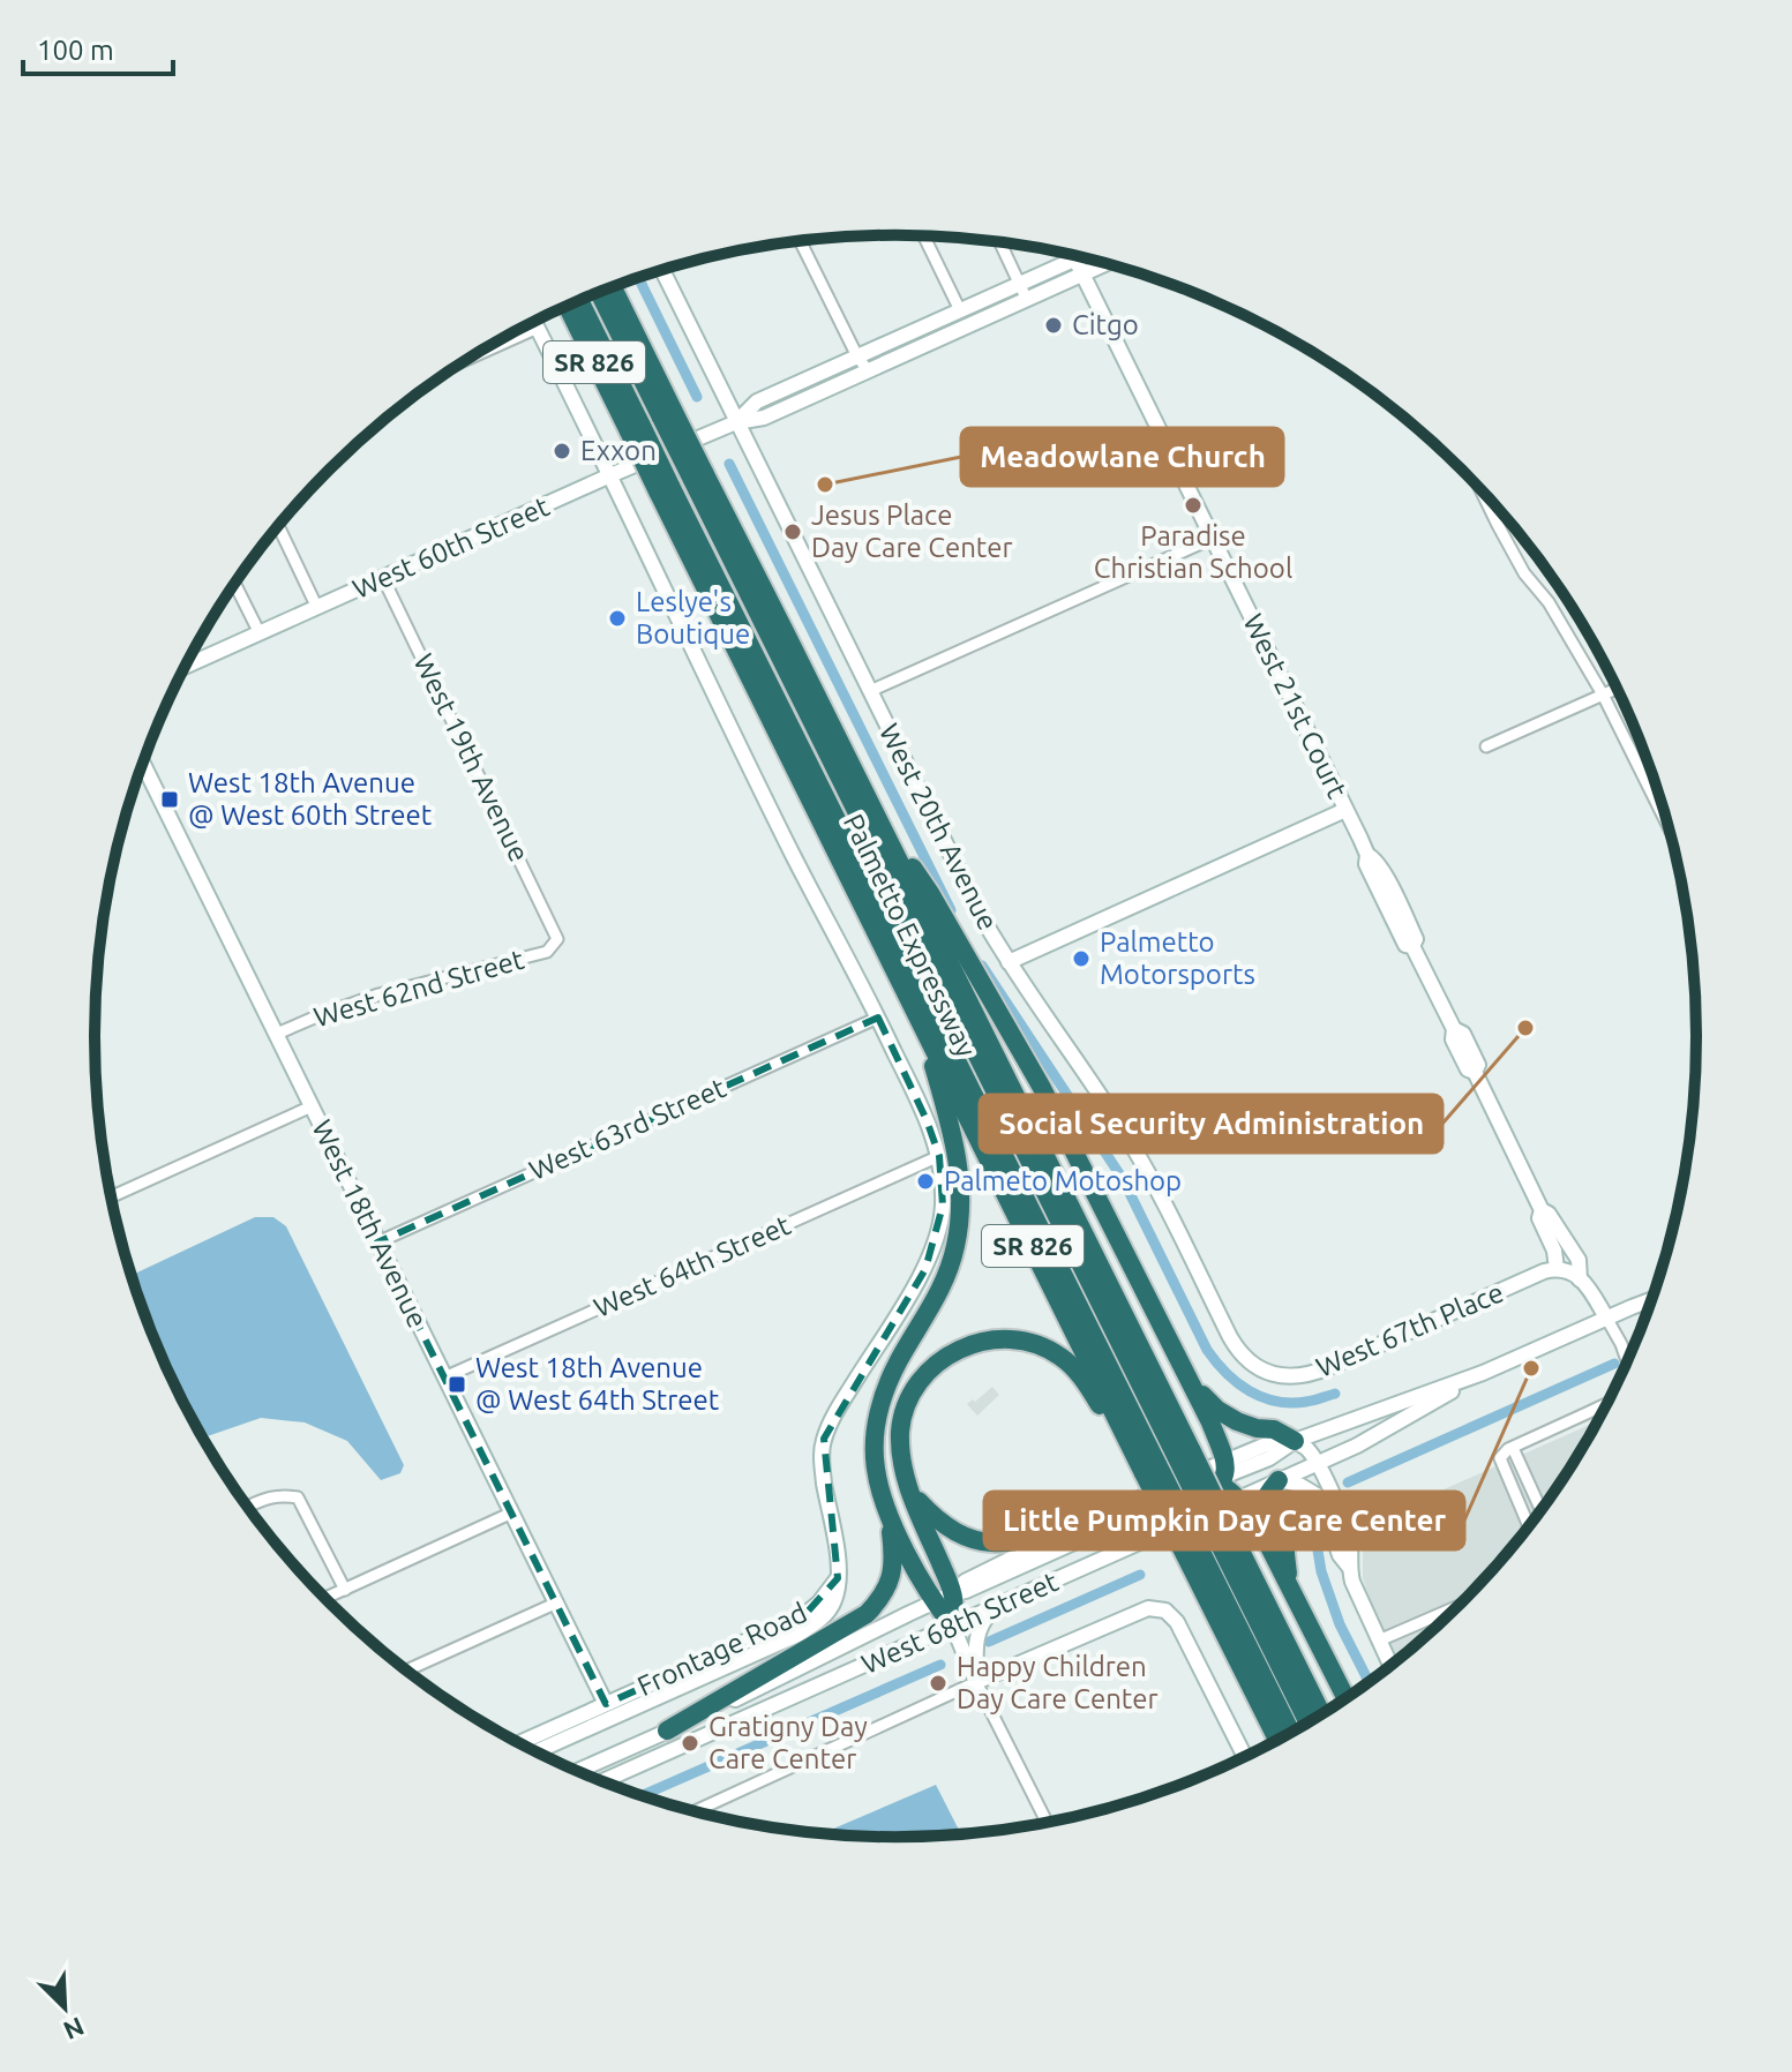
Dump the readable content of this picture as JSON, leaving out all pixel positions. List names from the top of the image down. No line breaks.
{"streets":{"highway":["SR 826","Palmetto Expressway"],"street":["West 60th Street","West 21st Court","West 19th Avenue","West 20th Avenue","West 62nd Street","West 63rd Street","West 18th Avenue","West 64th Street","West 67th Place","West 68th Street","Frontage Road"]},"crossings":[["West 60th Street","West 21st Court"],["West 60th Street","West 19th Avenue"],["West 60th Street","West 20th Avenue"],["West 21st Court","West 67th Place"],["West 21st Court","West 68th Street"],["West 19th Avenue","West 62nd Street"],["West 20th Avenue","West 67th Place"],["West 62nd Street","West 18th Avenue"],["West 63rd Street","West 18th Avenue"],["West 18th Avenue","West 64th Street"],["West 18th Avenue","Frontage Road"]],"places":{"other":["Citgo","Exxon","Meadowlane Church","Paradise Christian School","Jesus Place Day Care Center","Leslye's Boutique","Palmetto Motorsports","Social Security Administration","Palmeto Motoshop","Little Pumpkin Day Care Center","Happy Children Day Care Center","Gratigny Day Care Center"],"transit":["West 18th Avenue @ West 60th Street","West 18th Avenue @ West 64th Street"]},"scale_bar":"100 m","north":"bottom right"}
